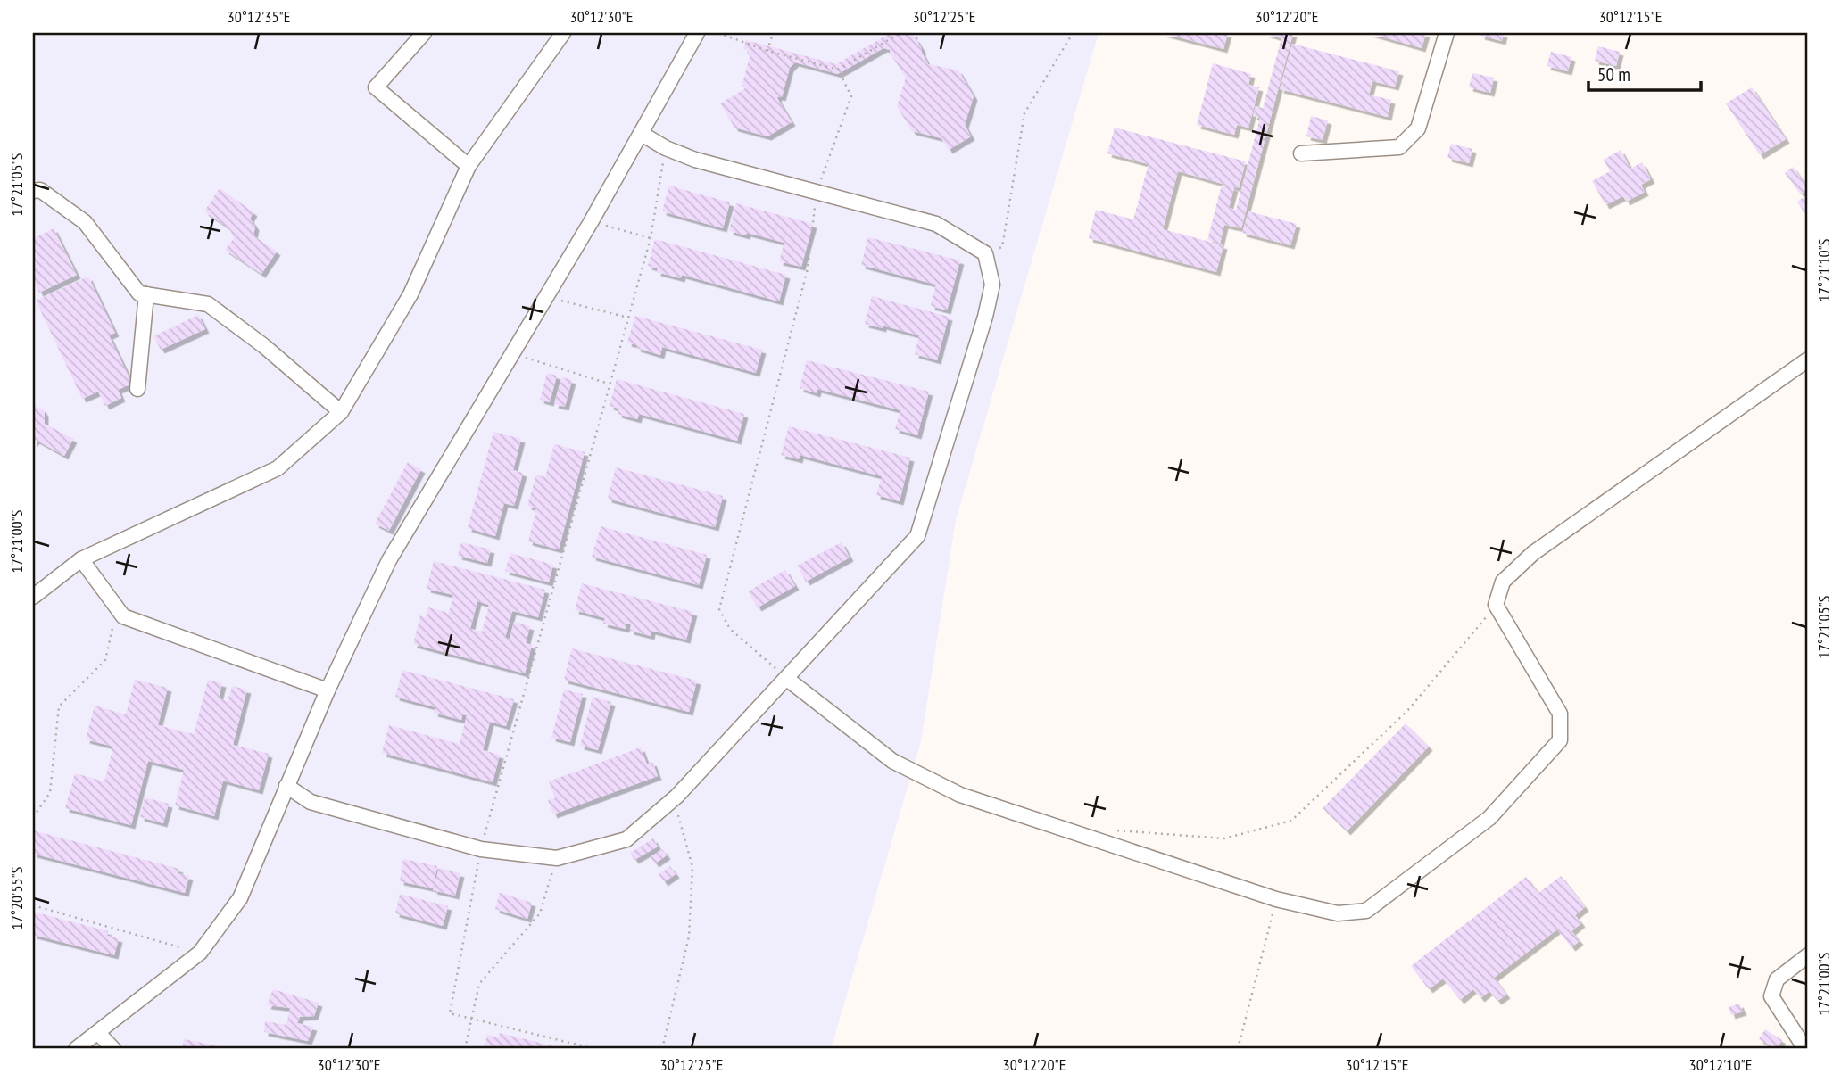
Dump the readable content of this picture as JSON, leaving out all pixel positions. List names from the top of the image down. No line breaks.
{"scale_bar":"50 m","coordinates":["30°12'35\"E","30°12'30\"E","30°12'25\"E","30°12'20\"E","30°12'15\"E","17°21'05\"S","17°21'10\"S","17°21'00\"S","17°20'55\"S","30°12'10\"E"]}
